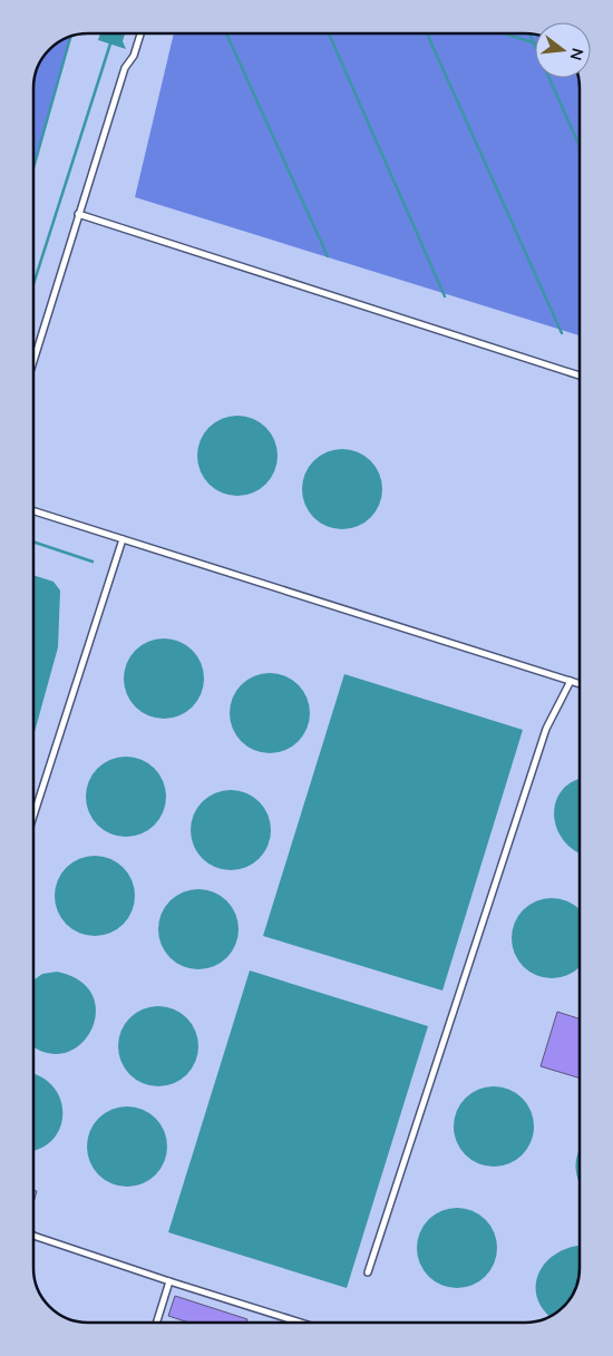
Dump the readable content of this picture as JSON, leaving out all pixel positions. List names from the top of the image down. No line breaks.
{"north":"right"}
